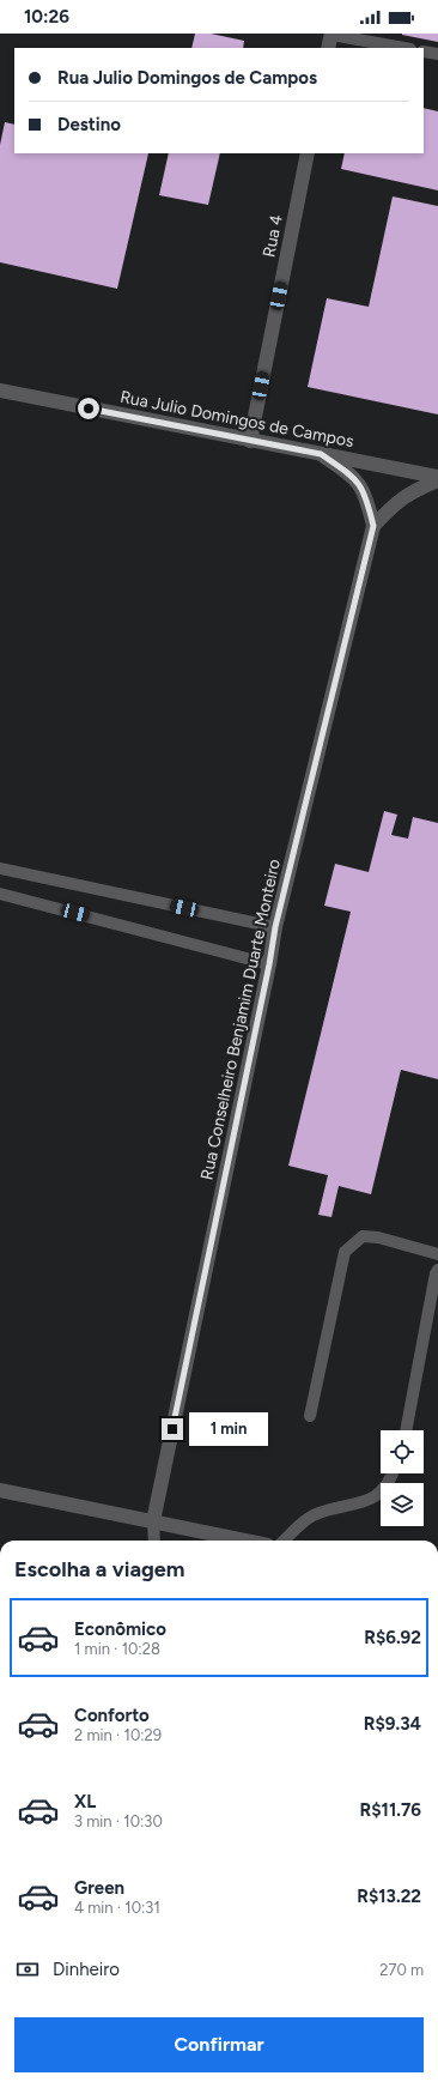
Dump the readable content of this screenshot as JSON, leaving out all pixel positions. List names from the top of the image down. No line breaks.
{"streets":{"street":["Rua 4","Rua Julio Domingos de Campos","Rua Conselheiro Benjamim Duarte Monteiro"]},"crossings":[["Rua 4","Rua Julio Domingos de Campos"],["Rua Julio Domingos de Campos","Rua Conselheiro Benjamim Duarte Monteiro"]],"page":{"status":"10:26","banner":["Rua Julio Domingos de Campos","Destino"],"bubble":"1 min","heading":"Escolha a viagem","list":[{"name":"Econômico","note":"1 min · 10:28","value":"R$6.92"},{"name":"Conforto","note":"2 min · 10:29","value":"R$9.34"},{"name":"XL","note":"3 min · 10:30","value":"R$11.76"},{"name":"Green","note":"4 min · 10:31","value":"R$13.22"}],"pay":["Dinheiro","270 m"],"buttons":"Confirmar"}}
